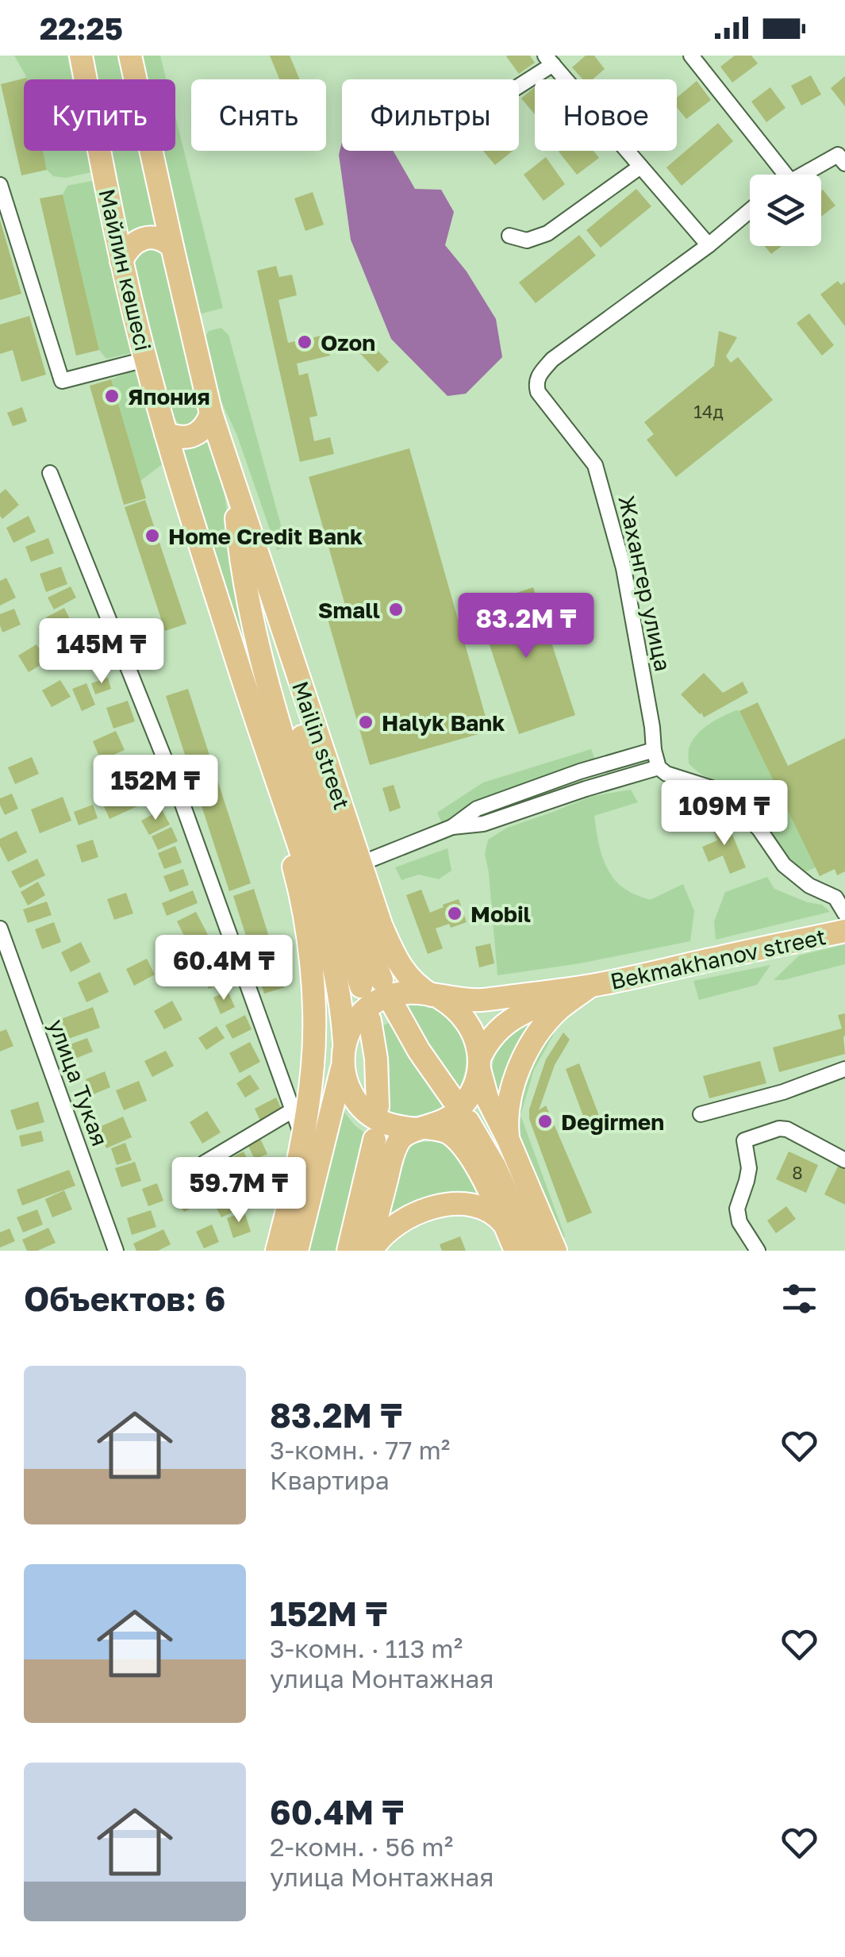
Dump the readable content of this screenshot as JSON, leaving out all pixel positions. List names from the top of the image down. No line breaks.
{"streets":{"main road":["Майлин көшесі","Mailin street","Bekmakhanov street"],"street":["Жахангер улица","улица Тукая"]},"places":["Ozon","Япония","Home Credit Bank","Small","Halyk Bank","Mobil","Degirmen"],"house_numbers":["14д","8"],"page":{"status":"22:25","chip":["Купить","Снять","Фильтры","Новое"],"price":["83.2M ₸","145M ₸","152M ₸","109M ₸","60.4M ₸","59.7M ₸"],"heading":"Объектов: 6","list":[{"name":"83.2M ₸","note":"3-комн. · 77 m² · Квартира"},{"name":"152M ₸","note":"3-комн. · 113 m² · улица Монтажная"},{"name":"60.4M ₸","note":"2-комн. · 56 m² · улица Монтажная"}]}}
